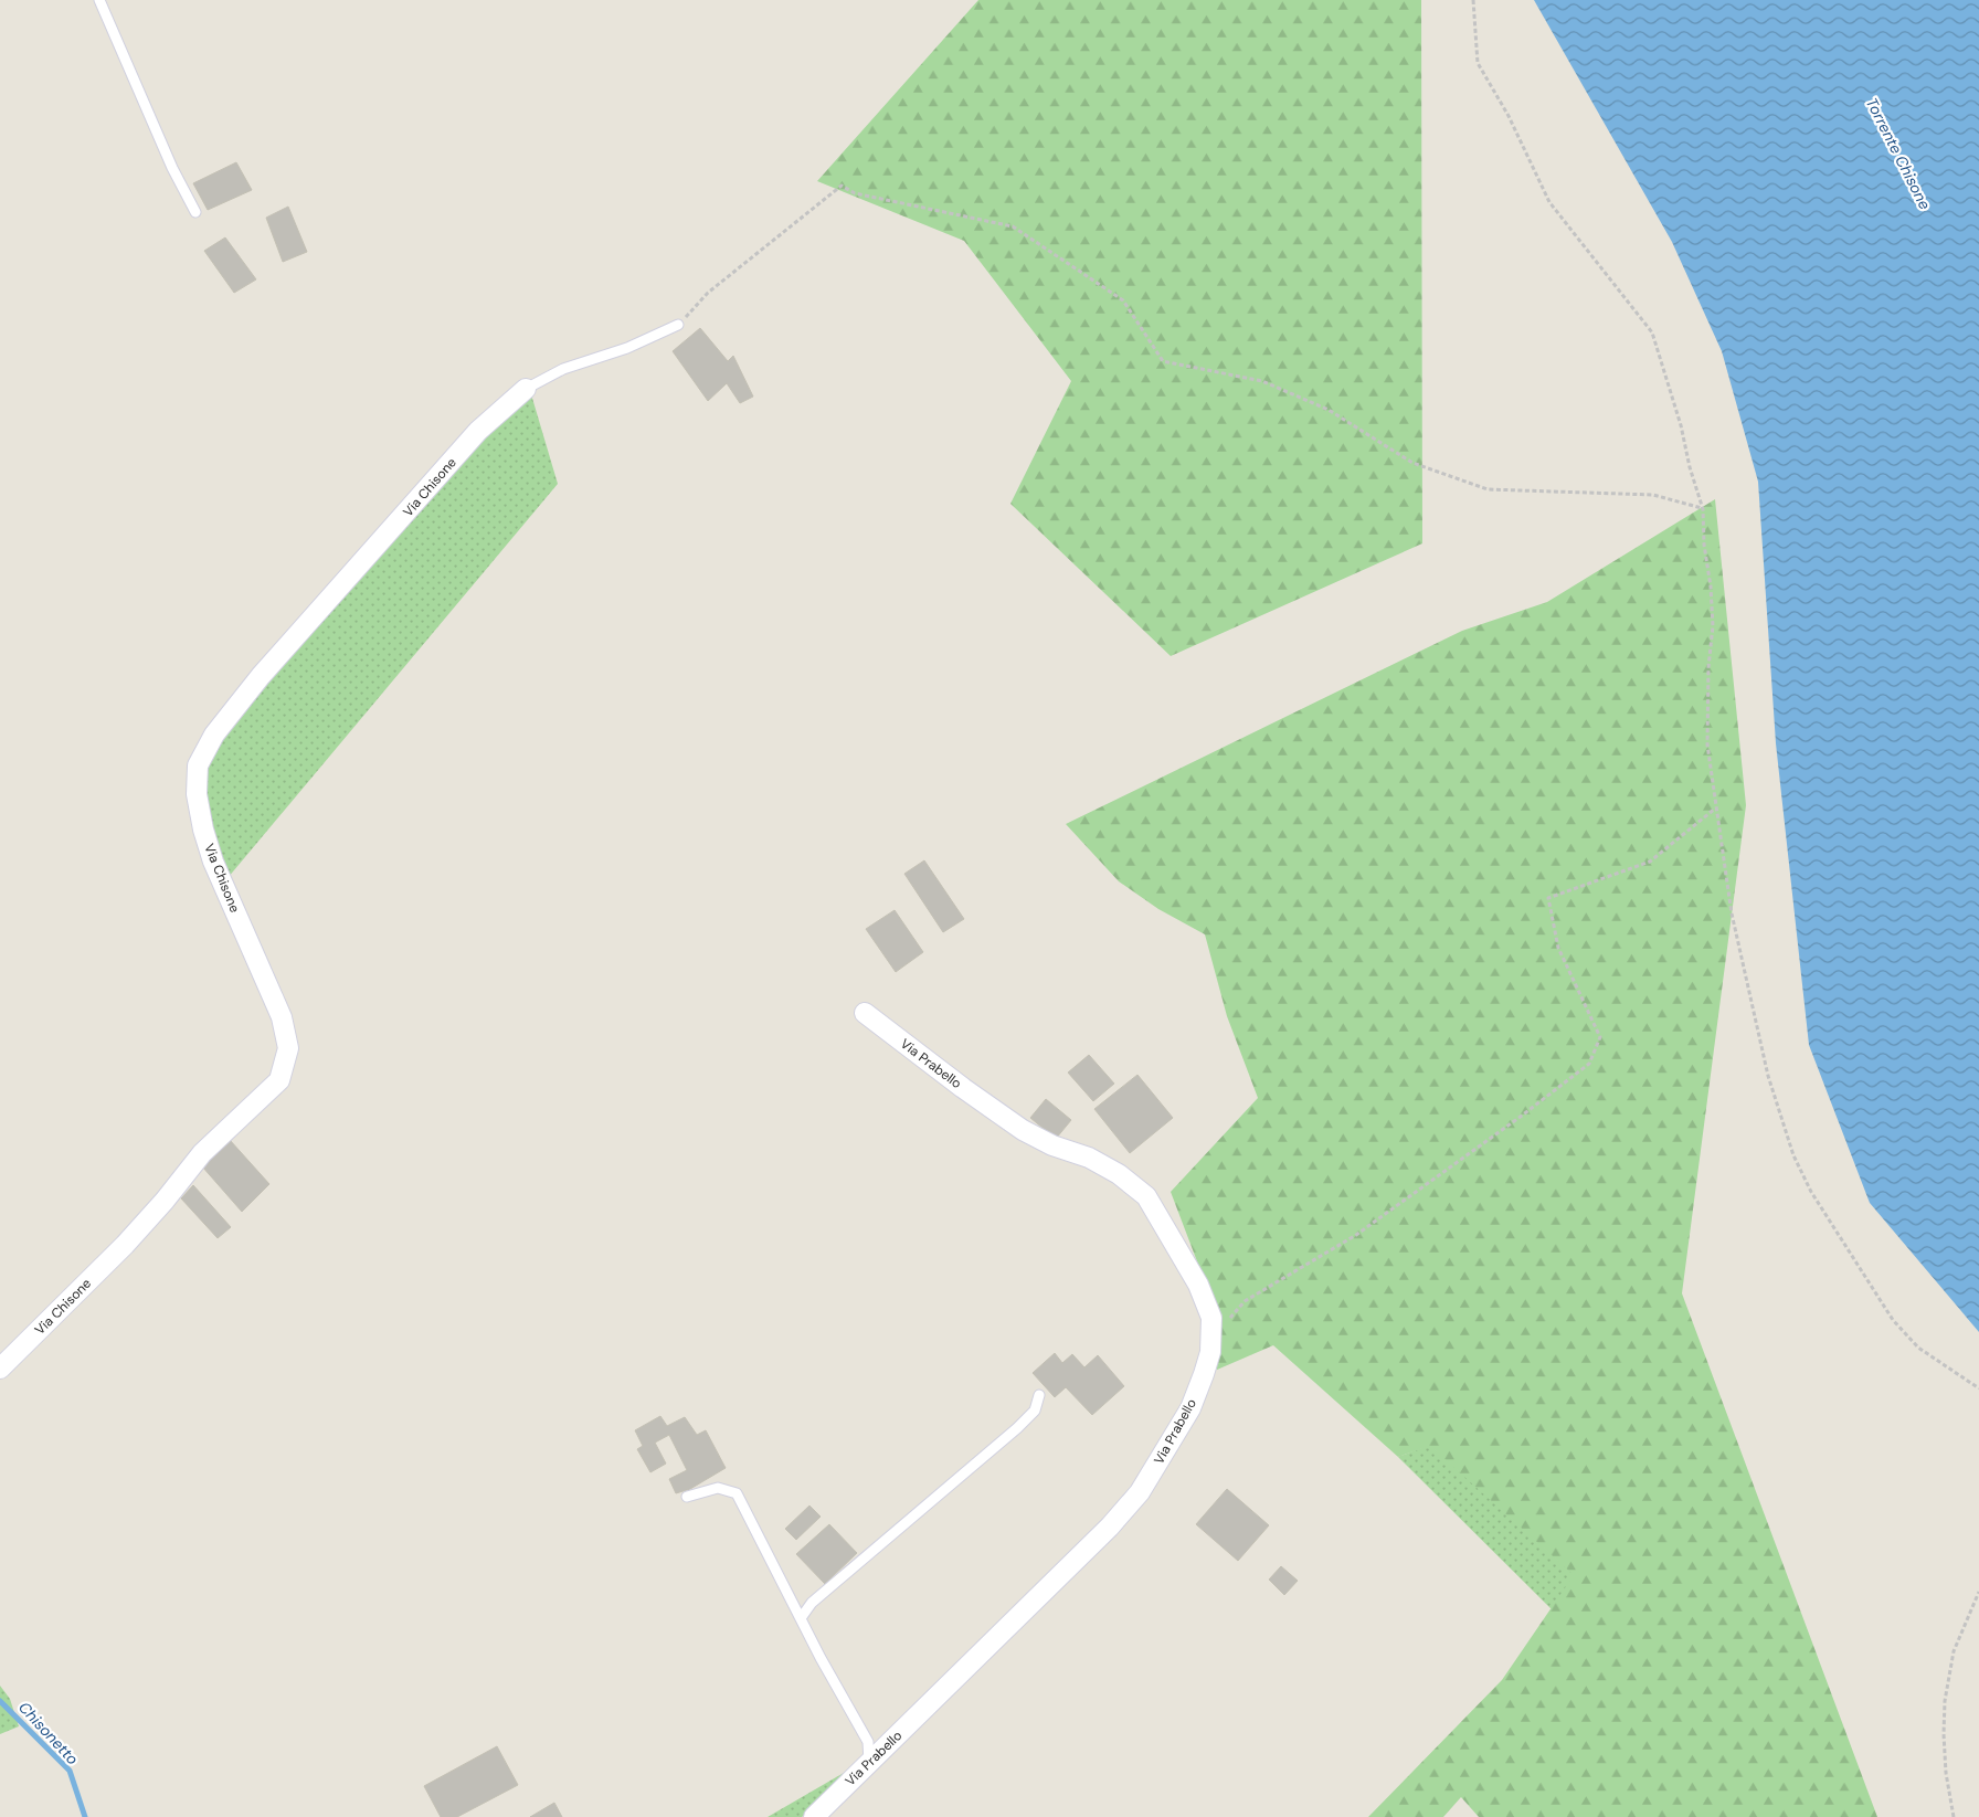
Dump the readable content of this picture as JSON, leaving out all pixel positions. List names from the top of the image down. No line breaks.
{"streets":{"street":["Via Chisone","Via Prabello"]},"water":["Torrente Chisone","Chisonetto"]}
